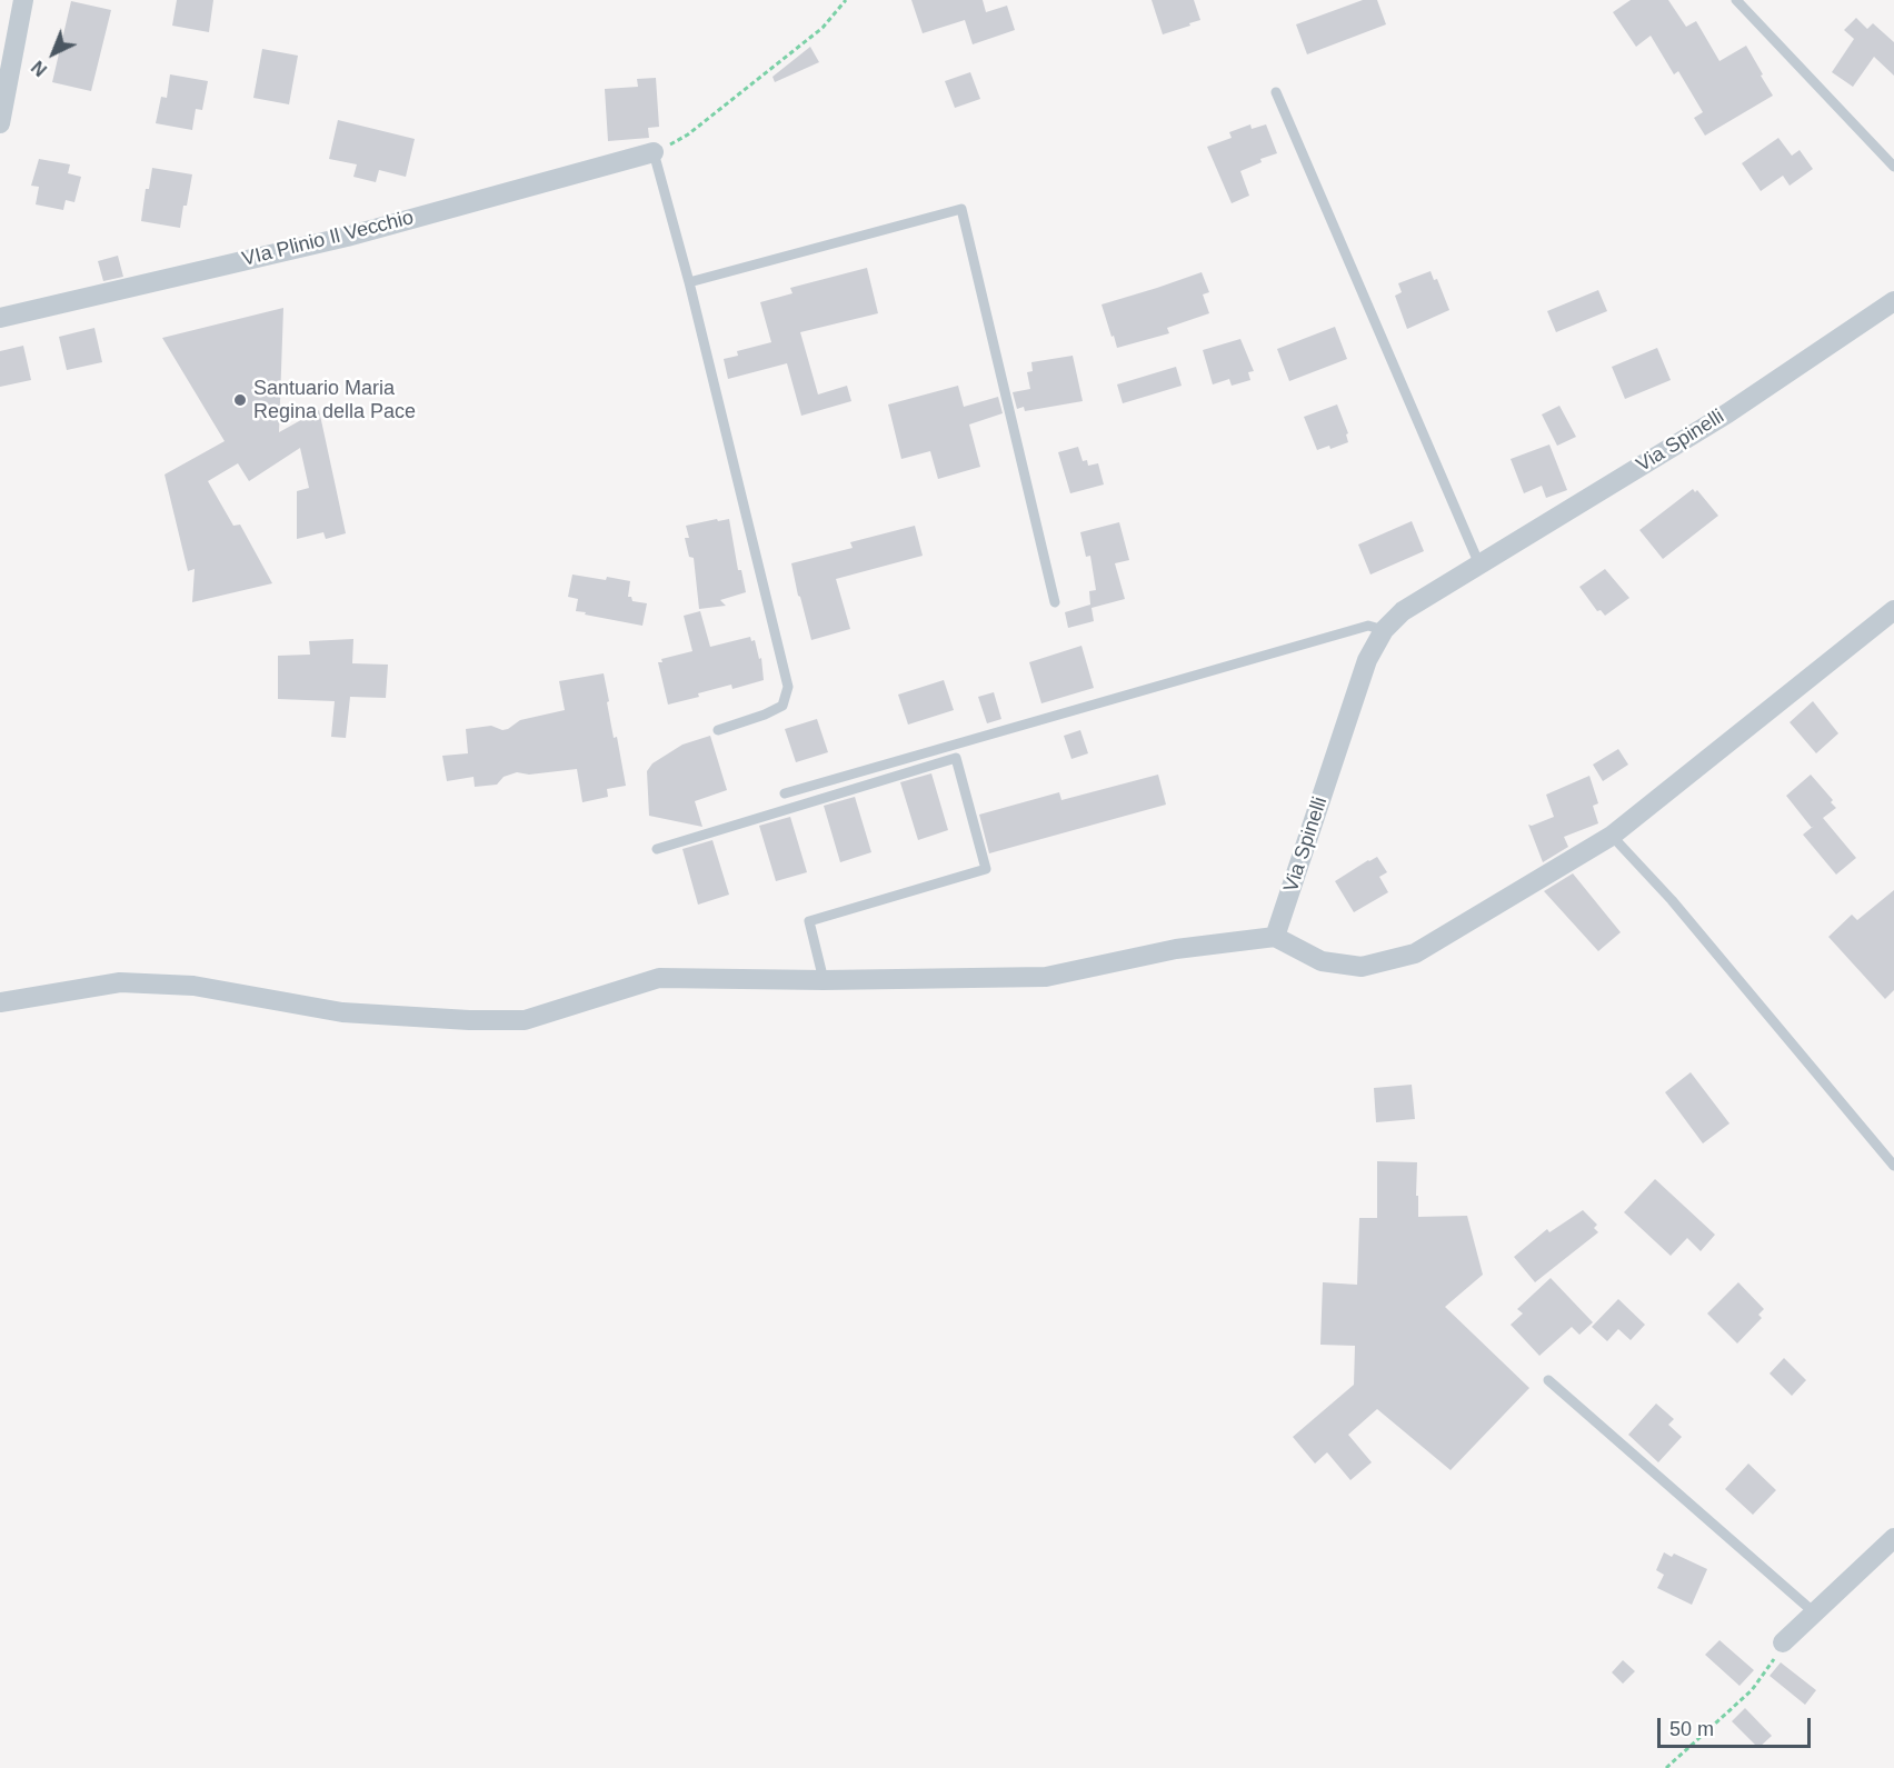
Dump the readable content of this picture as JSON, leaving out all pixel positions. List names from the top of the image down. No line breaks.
{"streets":{"street":["VIa Plinio Il Vecchio","Via Spinelli"]},"places":["Santuario Maria Regina della Pace"],"scale_bar":"50 m","north":"bottom left"}
